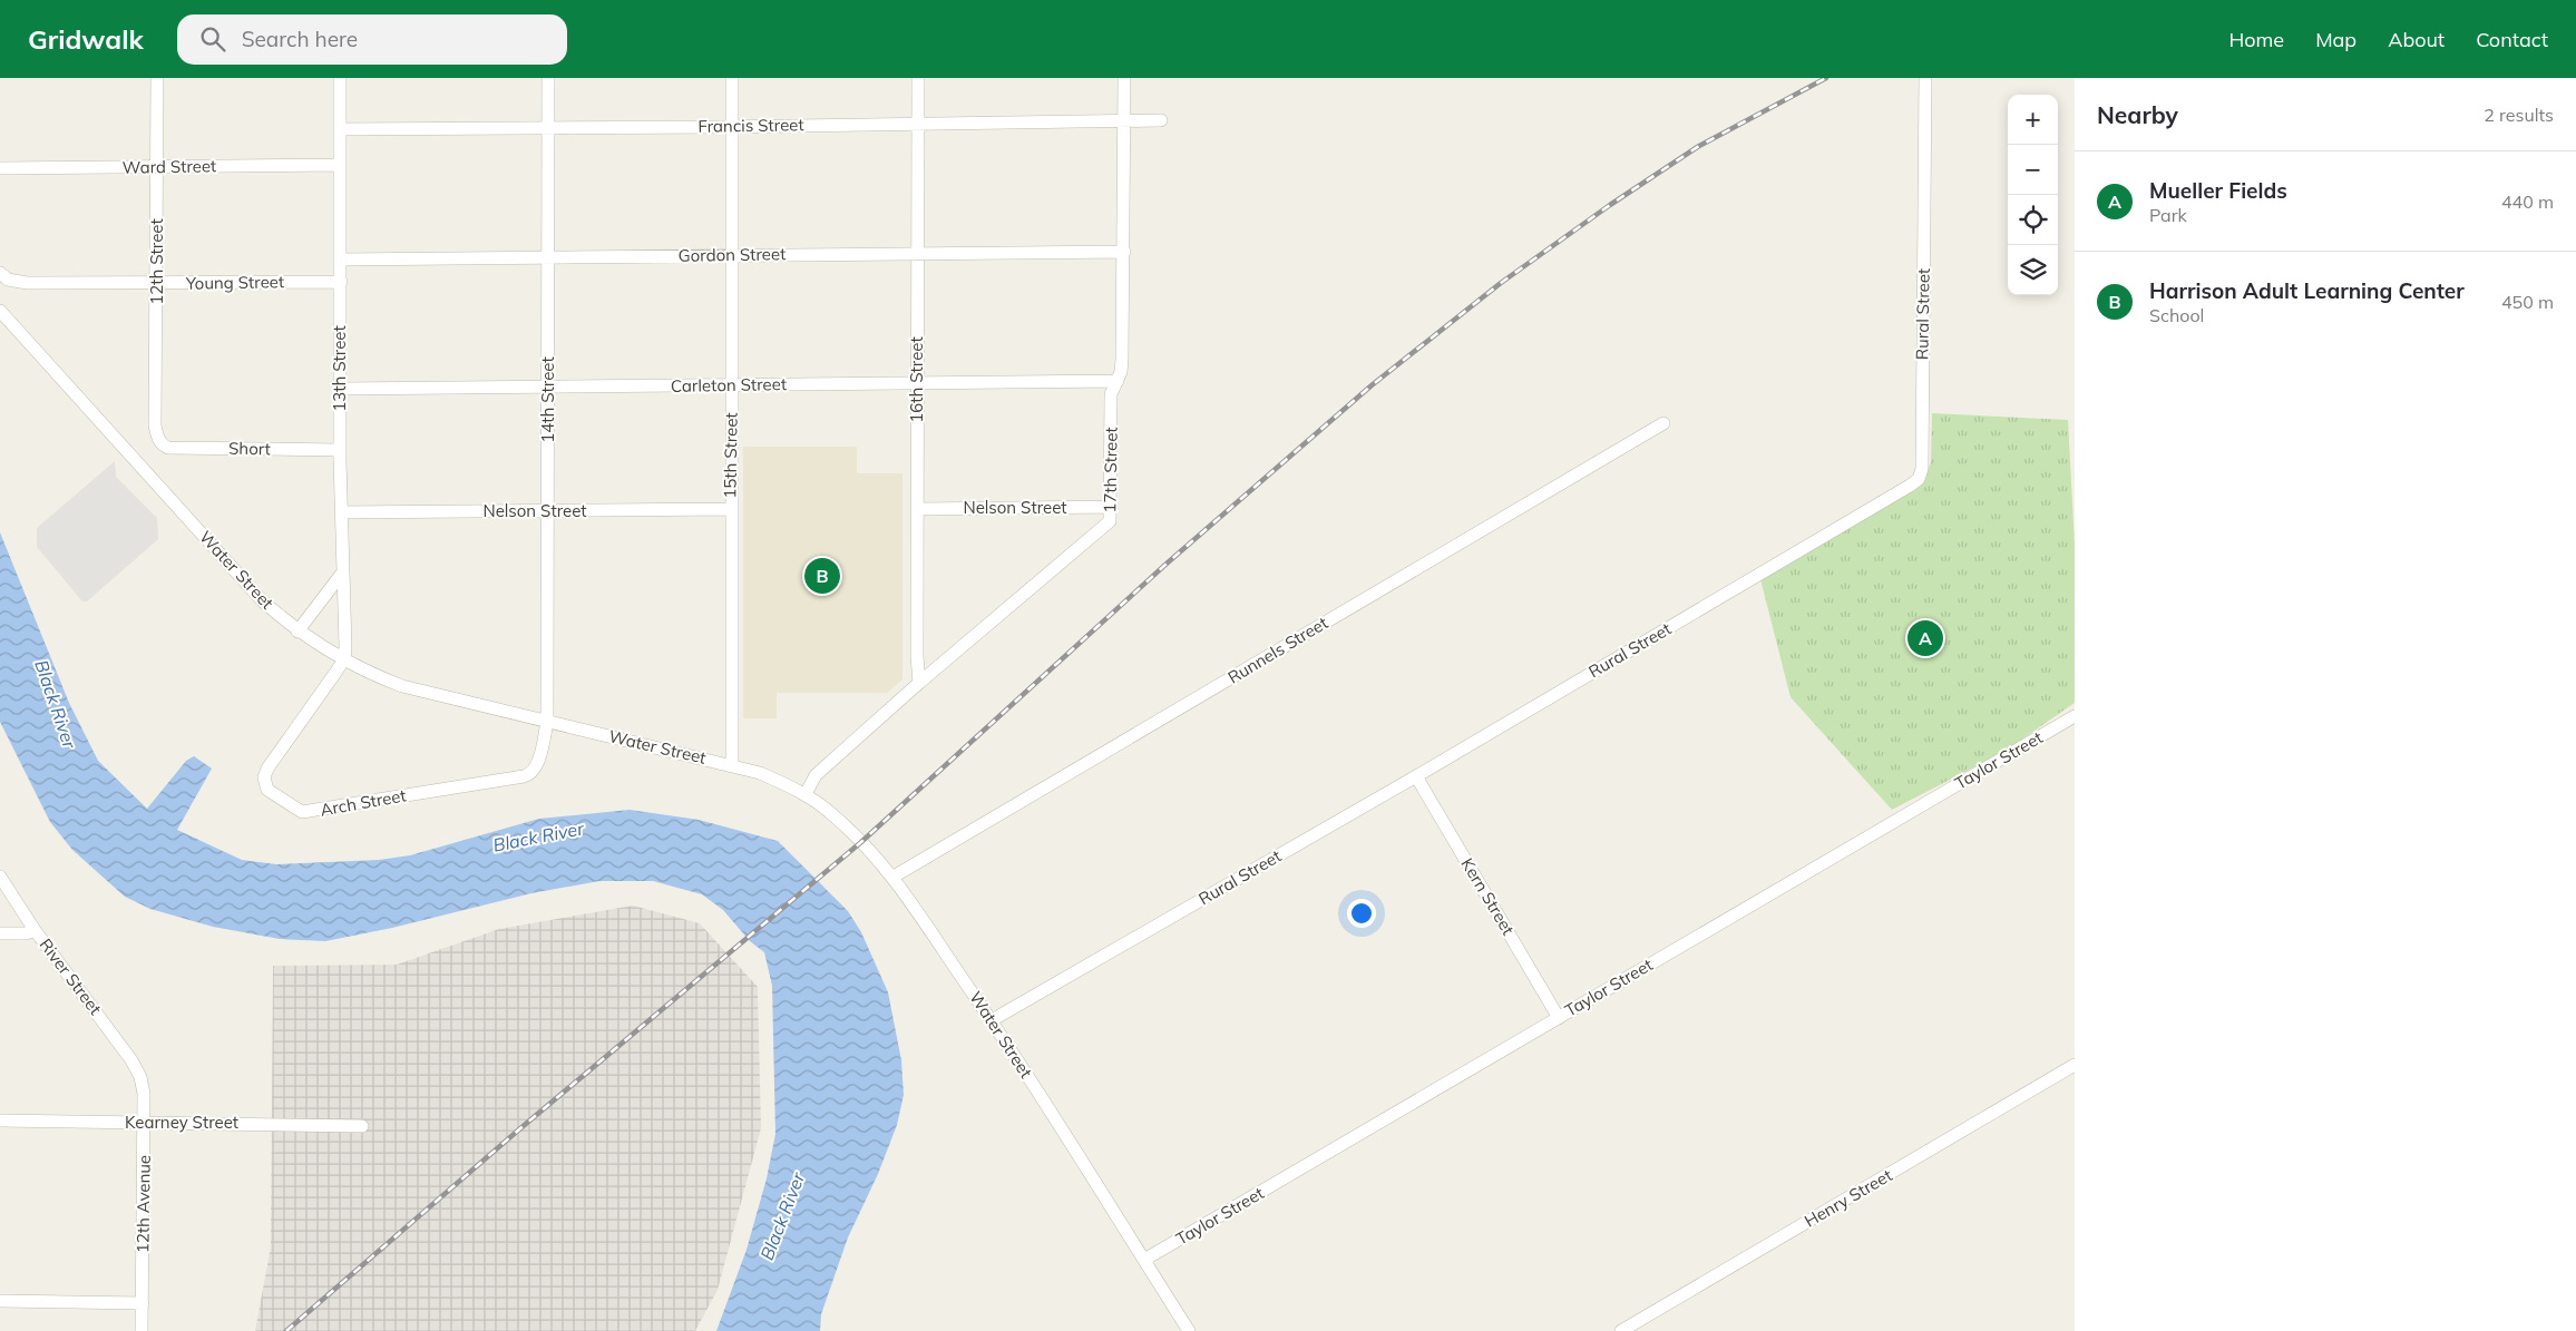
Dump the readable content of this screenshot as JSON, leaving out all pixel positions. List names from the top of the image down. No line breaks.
{"streets":{"street":["Francis Street","Ward Street","Gordon Street","12th Street","Young Street","Rural Street","13th Street","16th Street","Carleton Street","14th Street","Short","15th Street","17th Street","Nelson Street","Water Street","Runnels Street","Taylor Street","Arch Street","Kern Street","River Street","Kearney Street","Henry Street","12th Avenue"]},"crossings":[["Francis Street","13th Street"],["Francis Street","16th Street"],["Francis Street","14th Street"],["Francis Street","15th Street"],["Francis Street","17th Street"],["Ward Street","12th Street"],["Ward Street","13th Street"],["Gordon Street","13th Street"],["Gordon Street","16th Street"],["Gordon Street","14th Street"],["Gordon Street","15th Street"],["Gordon Street","17th Street"],["12th Street","Young Street"],["12th Street","Short"],["Young Street","13th Street"],["Rural Street","Water Street"],["Rural Street","Kern Street"],["13th Street","Carleton Street"],["13th Street","Short"],["13th Street","Nelson Street"],["13th Street","Water Street"],["13th Street","Arch Street"],["16th Street","Carleton Street"],["16th Street","17th Street"],["16th Street","Nelson Street"],["Carleton Street","14th Street"],["Carleton Street","15th Street"],["Carleton Street","17th Street"],["14th Street","Nelson Street"],["14th Street","Water Street"],["14th Street","Arch Street"],["15th Street","Nelson Street"],["15th Street","Water Street"],["17th Street","Nelson Street"],["17th Street","Water Street"],["Water Street","Runnels Street"],["Water Street","Taylor Street"],["Water Street","Arch Street"],["Taylor Street","Kern Street"],["River Street","12th Avenue"],["Kearney Street","12th Avenue"]],"water":["Black River"],"page":{"header":"Gridwalk","search":"Search here","nav":["Home","Map","About","Contact"],"heading":["Nearby","2 results"],"map_buttons":["+","−"],"list":[{"mark":"A","name":"Mueller Fields","note":"Park","value":"440 m"},{"mark":"B","name":"Harrison Adult Learning Center","note":"School","value":"450 m"}],"pins":["B","A"]}}
